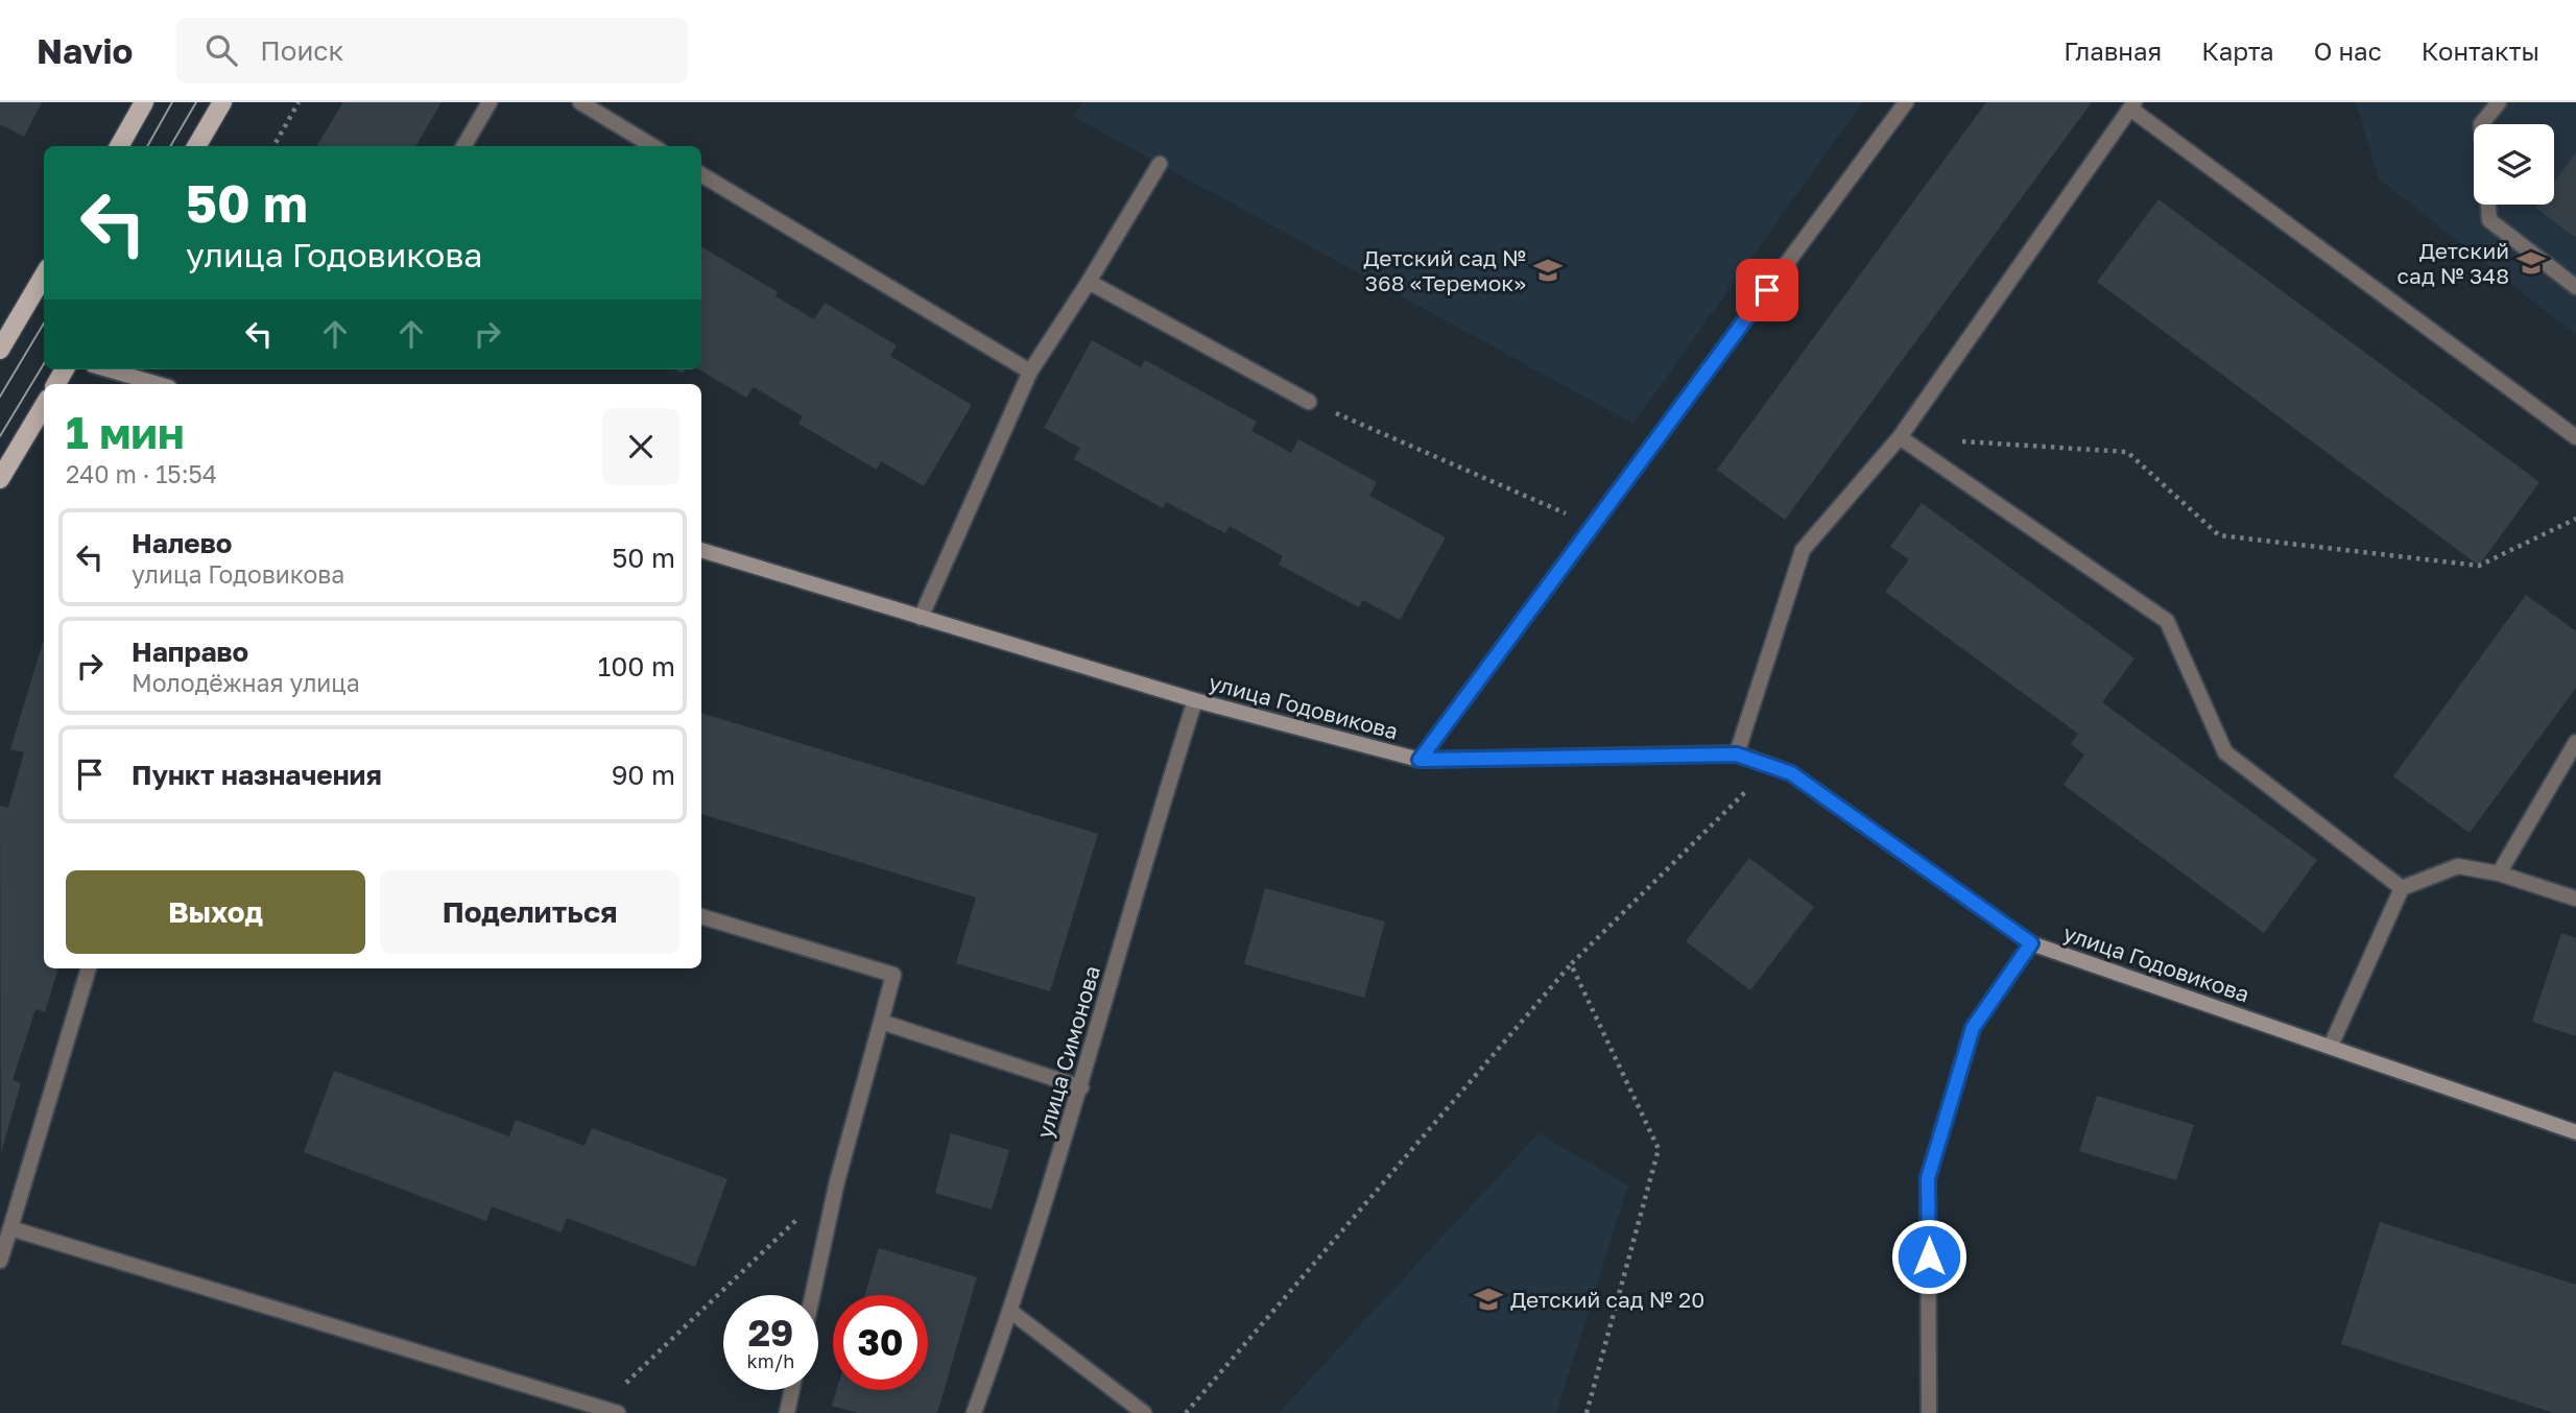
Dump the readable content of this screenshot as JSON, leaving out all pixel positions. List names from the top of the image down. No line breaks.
{"streets":{"street":["улица Годовикова","улица Симонова"]},"crossings":[["улица Годовикова","улица Симонова"]],"places":{"school or university":["Детский сад № 348","Детский сад № 368 «Теремок»","Детский сад № 20"]},"page":{"header":"Navio","search":"Поиск","nav":["Главная","Карта","О нас","Контакты"],"turn":["50 m","улица Годовикова"],"heading":["1 мин","240 m · 15:54"],"list":[{"name":"Налево","note":"улица Годовикова","value":"50 m"},{"name":"Направо","note":"Молодёжная улица","value":"100 m"},{"name":"Пункт назначения","value":"90 m"}],"buttons":["Выход","Поделиться"],"speed":"29 km/h","limit":"30"}}
